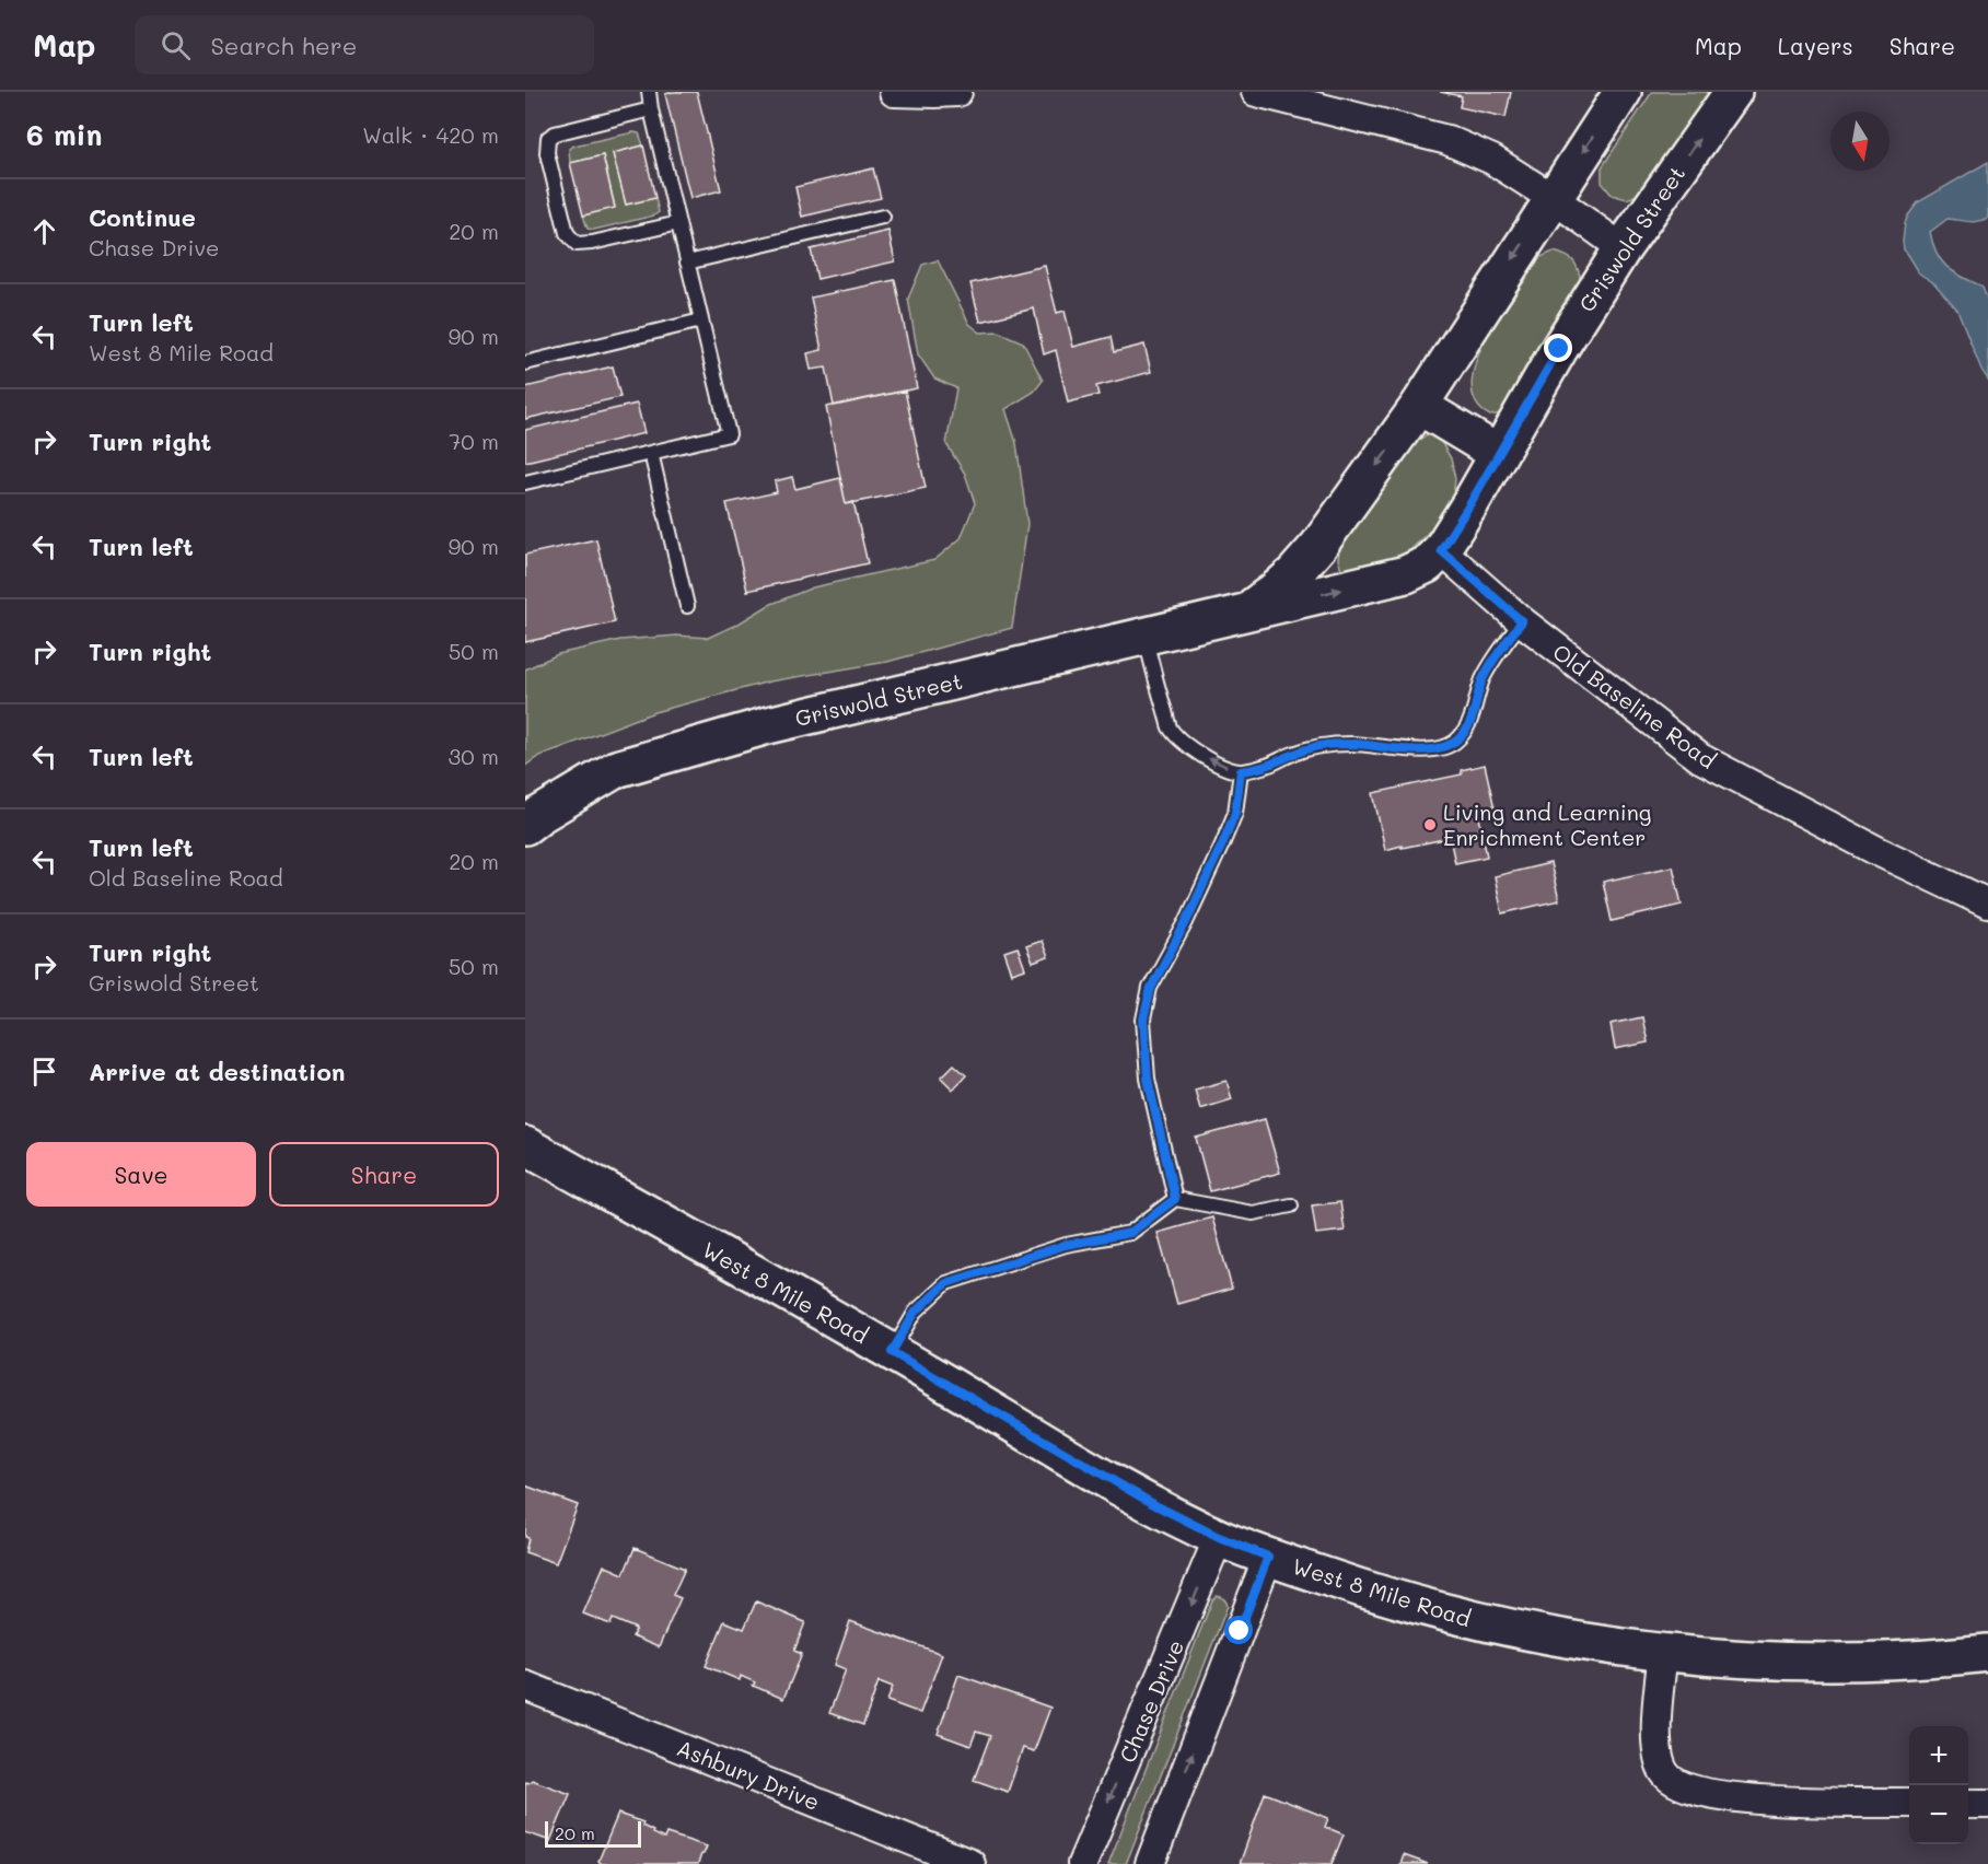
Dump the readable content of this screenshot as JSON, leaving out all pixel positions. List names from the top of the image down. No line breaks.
{"streets":{"street":["Griswold Street","Old Baseline Road","West 8 Mile Road","Chase Drive","Ashbury Drive"]},"crossings":[["Griswold Street","Old Baseline Road"],["West 8 Mile Road","Chase Drive"]],"places":["Living and Learning Enrichment Center"],"scale_bar":"20 m","north":"bottom","page":{"header":"Map","search":"Search here","nav":["Map","Layers","Share"],"heading":["6 min","Walk · 420 m"],"list":[["Continue","Chase Drive","20 m"],["Turn left","West 8 Mile Road","90 m"],["Turn right","70 m"],["Turn left","90 m"],["Turn right","50 m"],["Turn left","30 m"],["Turn left","Old Baseline Road","20 m"],["Turn right","Griswold Street","50 m"],"Arrive at destination"],"buttons":["Save","Share"],"map_buttons":["+","−"],"scale":"20 m"}}
